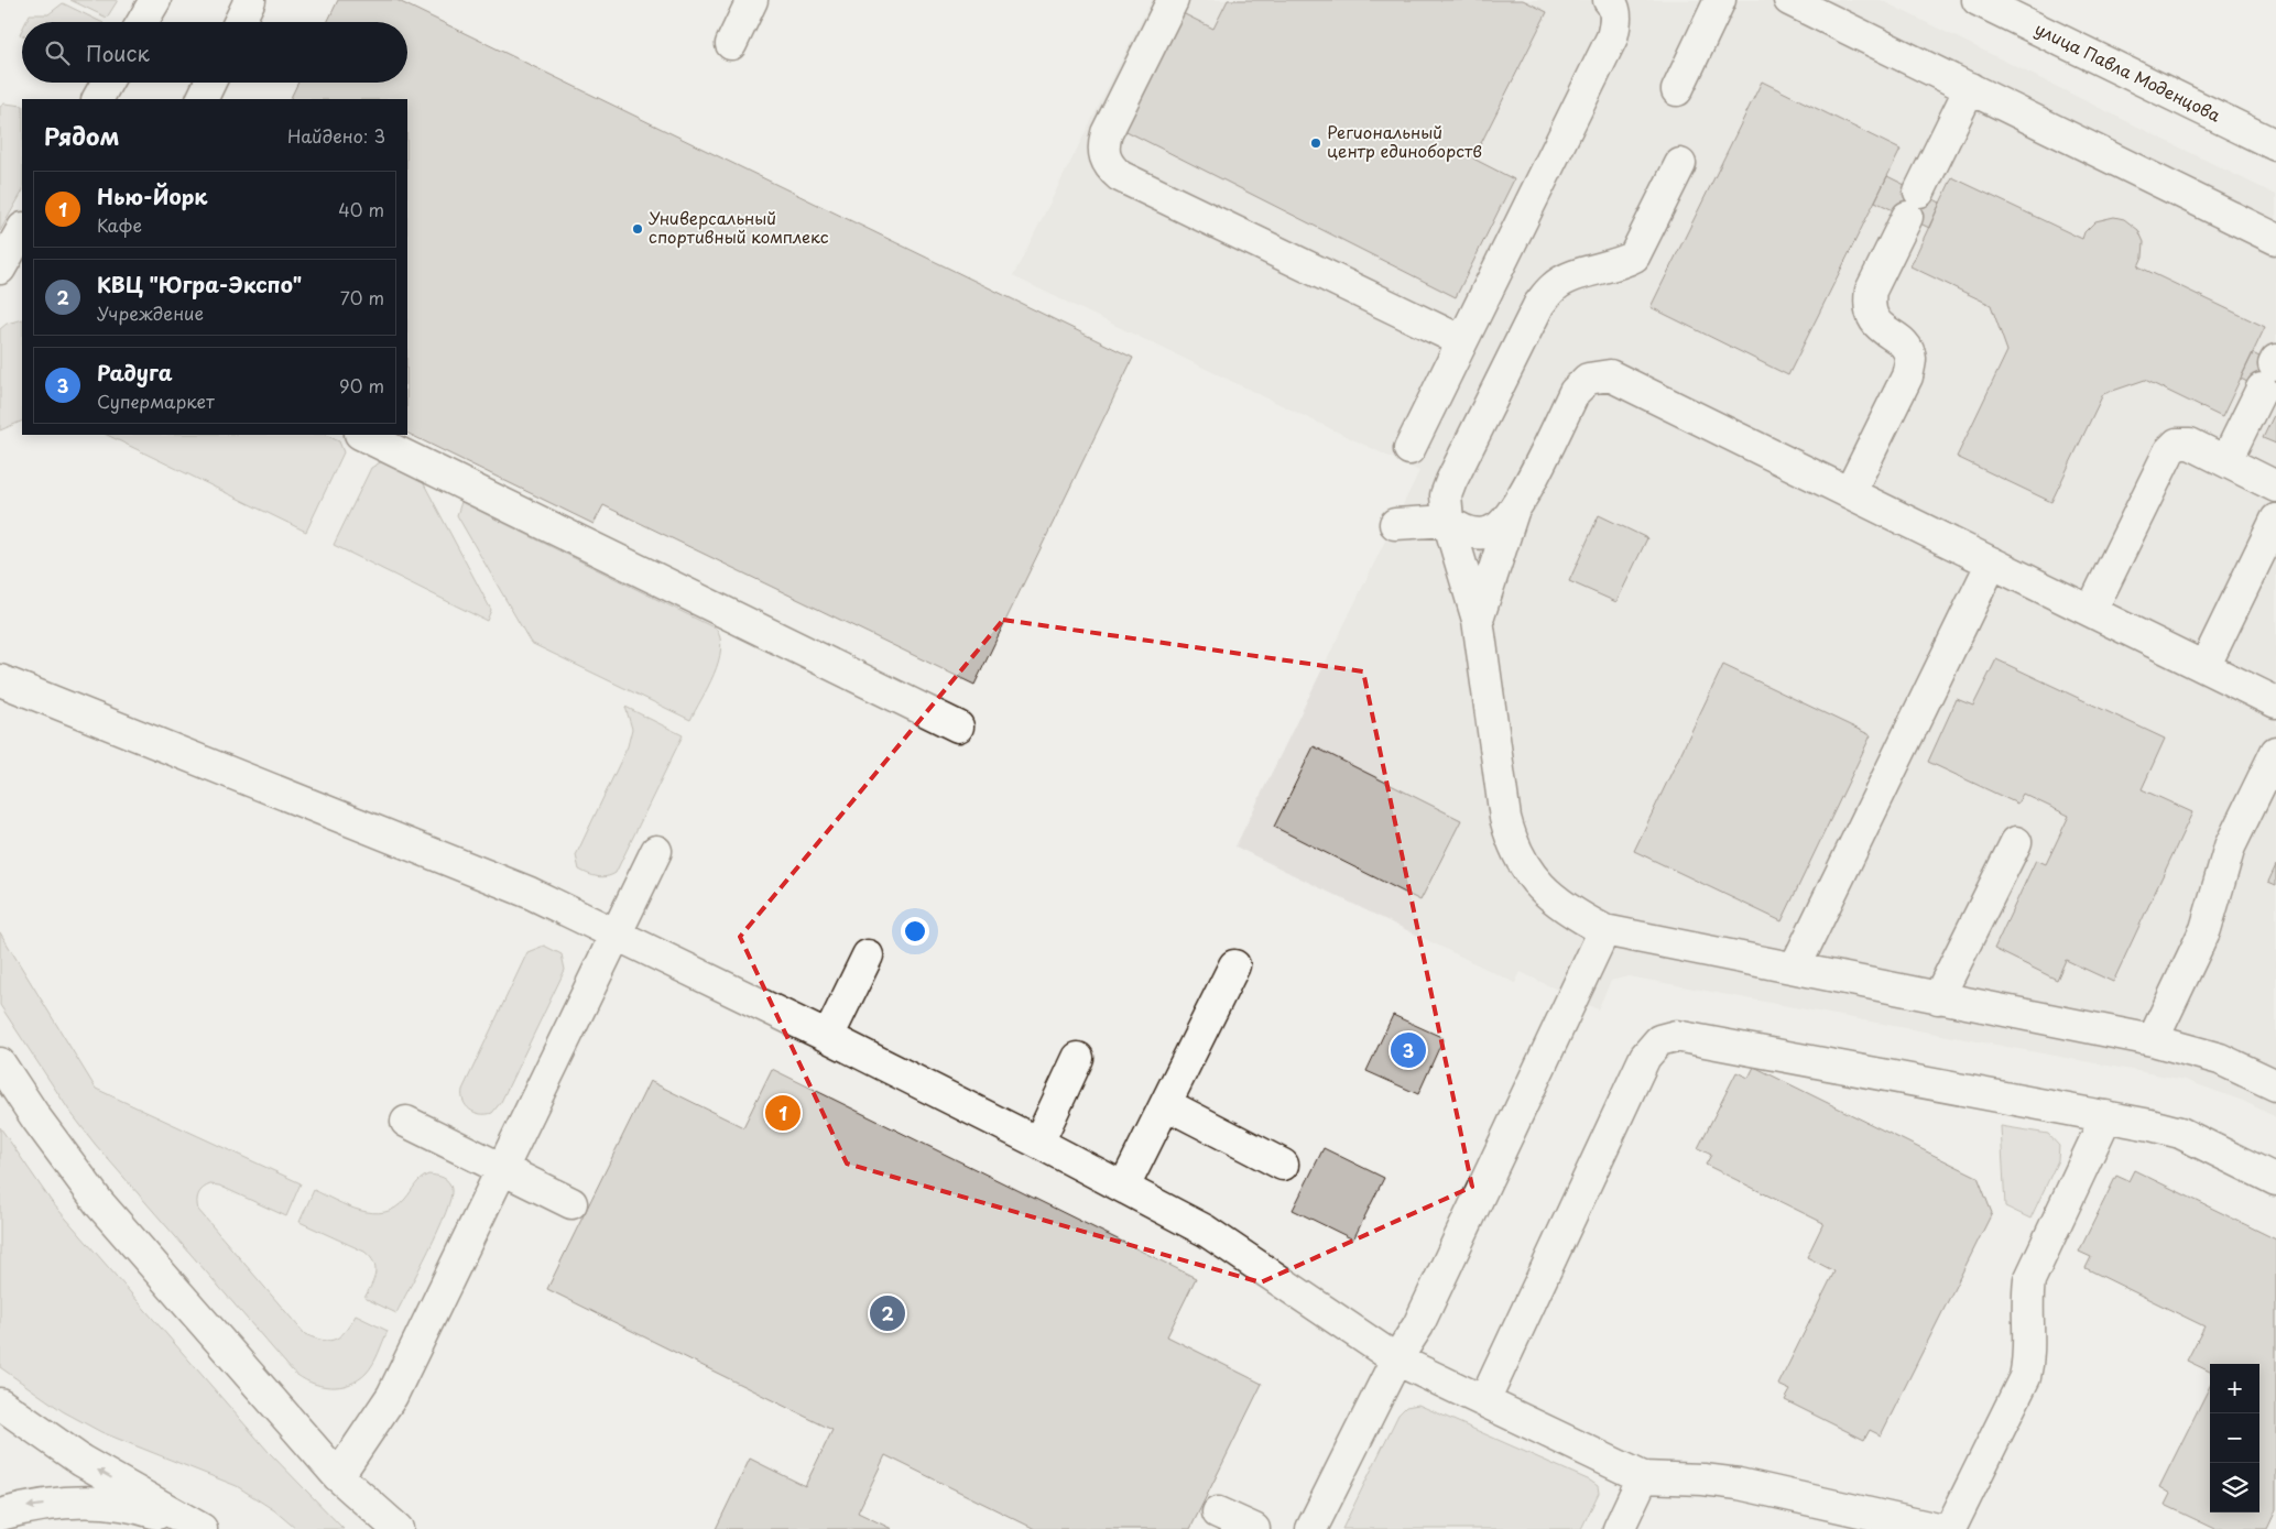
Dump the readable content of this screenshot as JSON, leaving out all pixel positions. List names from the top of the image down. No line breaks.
{"streets":{"street":["улица Павла Моденцова"]},"places":["Региональный центр единоборств","Универсальный спортивный комплекс"],"page":{"search":"Поиск","heading":["Рядом","Найдено: 3"],"list":[{"mark":"1","name":"Нью-Йорк","note":"Кафе","value":"40 m"},{"mark":"2","name":"КВЦ \"Югра-Экспо\"","note":"Учреждение","value":"70 m"},{"mark":"3","name":"Радуга","note":"Супермаркет","value":"90 m"}],"pins":["3","1","2"],"map_buttons":["+","−"]}}
